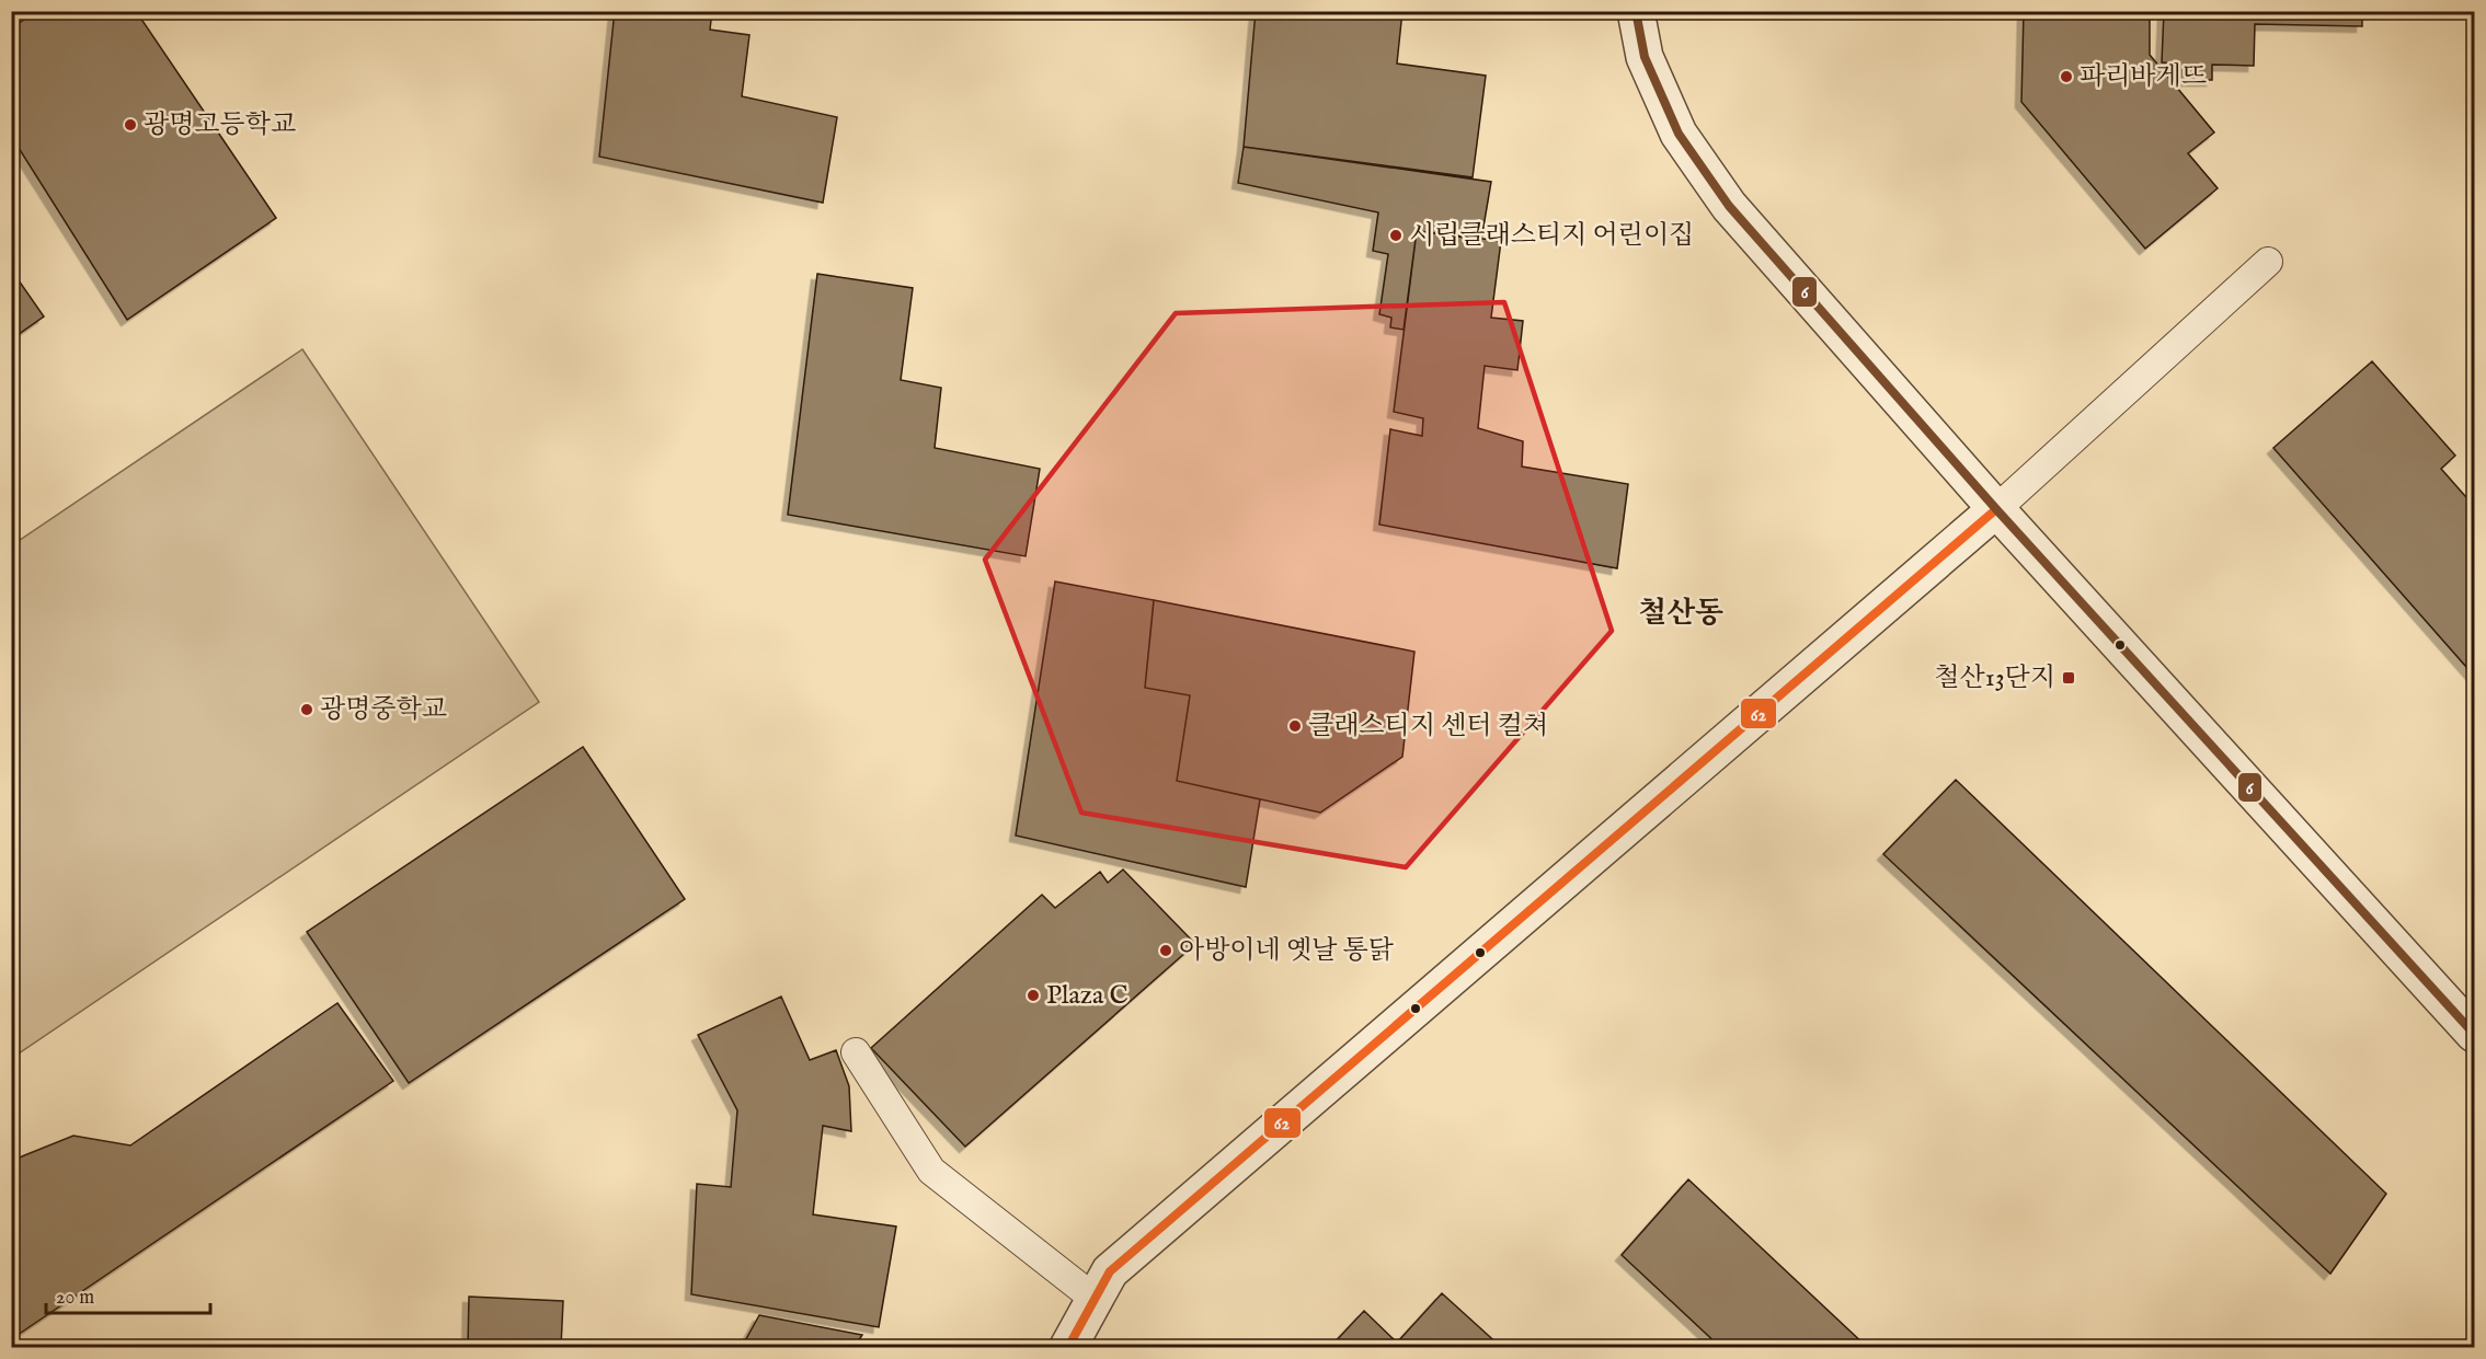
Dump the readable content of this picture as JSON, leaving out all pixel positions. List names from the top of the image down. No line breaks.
{"districts":["철산동"],"places":{"other":["파리바게뜨","광명고등학교","시립클래스티지 어린이집","광명중학교","클래스티지 센터 컬쳐","아방이네 옛날 통닭","Plaza C"],"transit":["철산13단지"]},"lines":["transit line 6","transit line 62"],"scale_bar":"20 m"}
